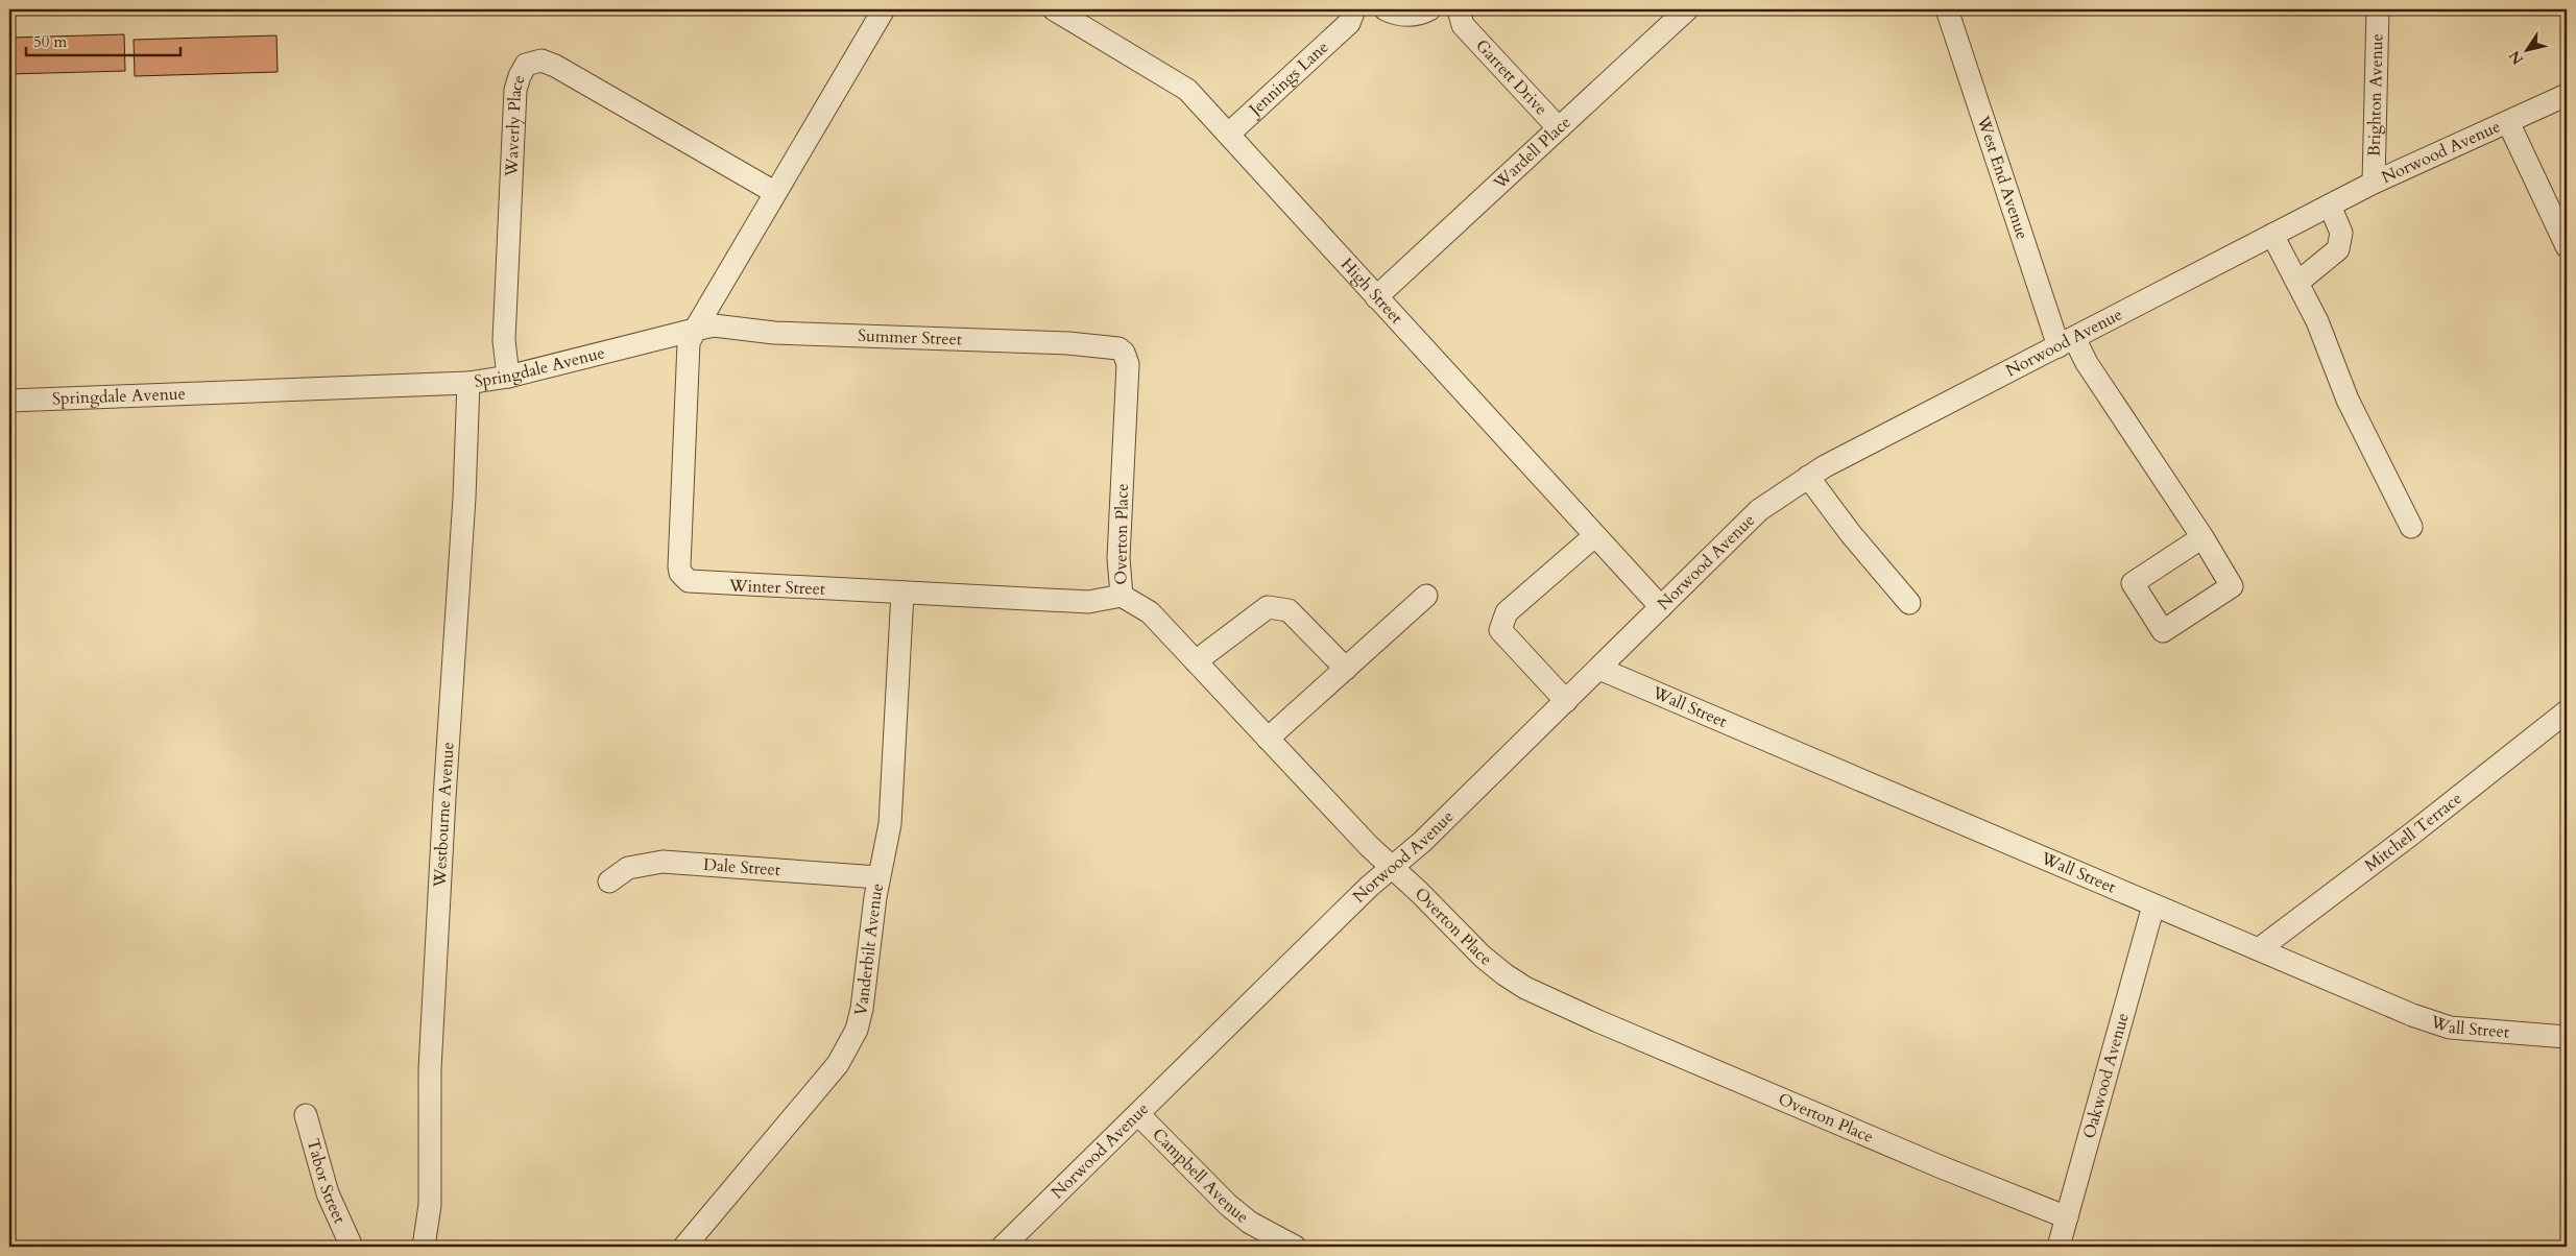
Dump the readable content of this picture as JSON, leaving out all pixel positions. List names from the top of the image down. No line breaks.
{"streets":{"street":["Garrett Drive","Jennings Lane","Brighton Avenue","Waverly Place","Norwood Avenue","Wardell Place","West End Avenue","High Street","Summer Street","Springdale Avenue","Overton Place","Winter Street","Wall Street","Westbourne Avenue","Mitchell Terrace","Dale Street","Vanderbilt Avenue","Oakwood Avenue","Campbell Avenue","Tabor Street"]},"crossings":[["Garrett Drive","Jennings Lane"],["Garrett Drive","Wardell Place"],["Jennings Lane","High Street"],["Brighton Avenue","Norwood Avenue"],["Waverly Place","Springdale Avenue"],["Norwood Avenue","West End Avenue"],["Norwood Avenue","High Street"],["Norwood Avenue","Overton Place"],["Norwood Avenue","Wall Street"],["Norwood Avenue","Campbell Avenue"],["Wardell Place","High Street"],["Summer Street","Springdale Avenue"],["Summer Street","Overton Place"],["Summer Street","Winter Street"],["Springdale Avenue","Winter Street"],["Springdale Avenue","Westbourne Avenue"],["Overton Place","Winter Street"],["Overton Place","Oakwood Avenue"],["Winter Street","Vanderbilt Avenue"],["Wall Street","Mitchell Terrace"],["Wall Street","Oakwood Avenue"],["Dale Street","Vanderbilt Avenue"]],"scale_bar":"50 m","north":"bottom left"}
